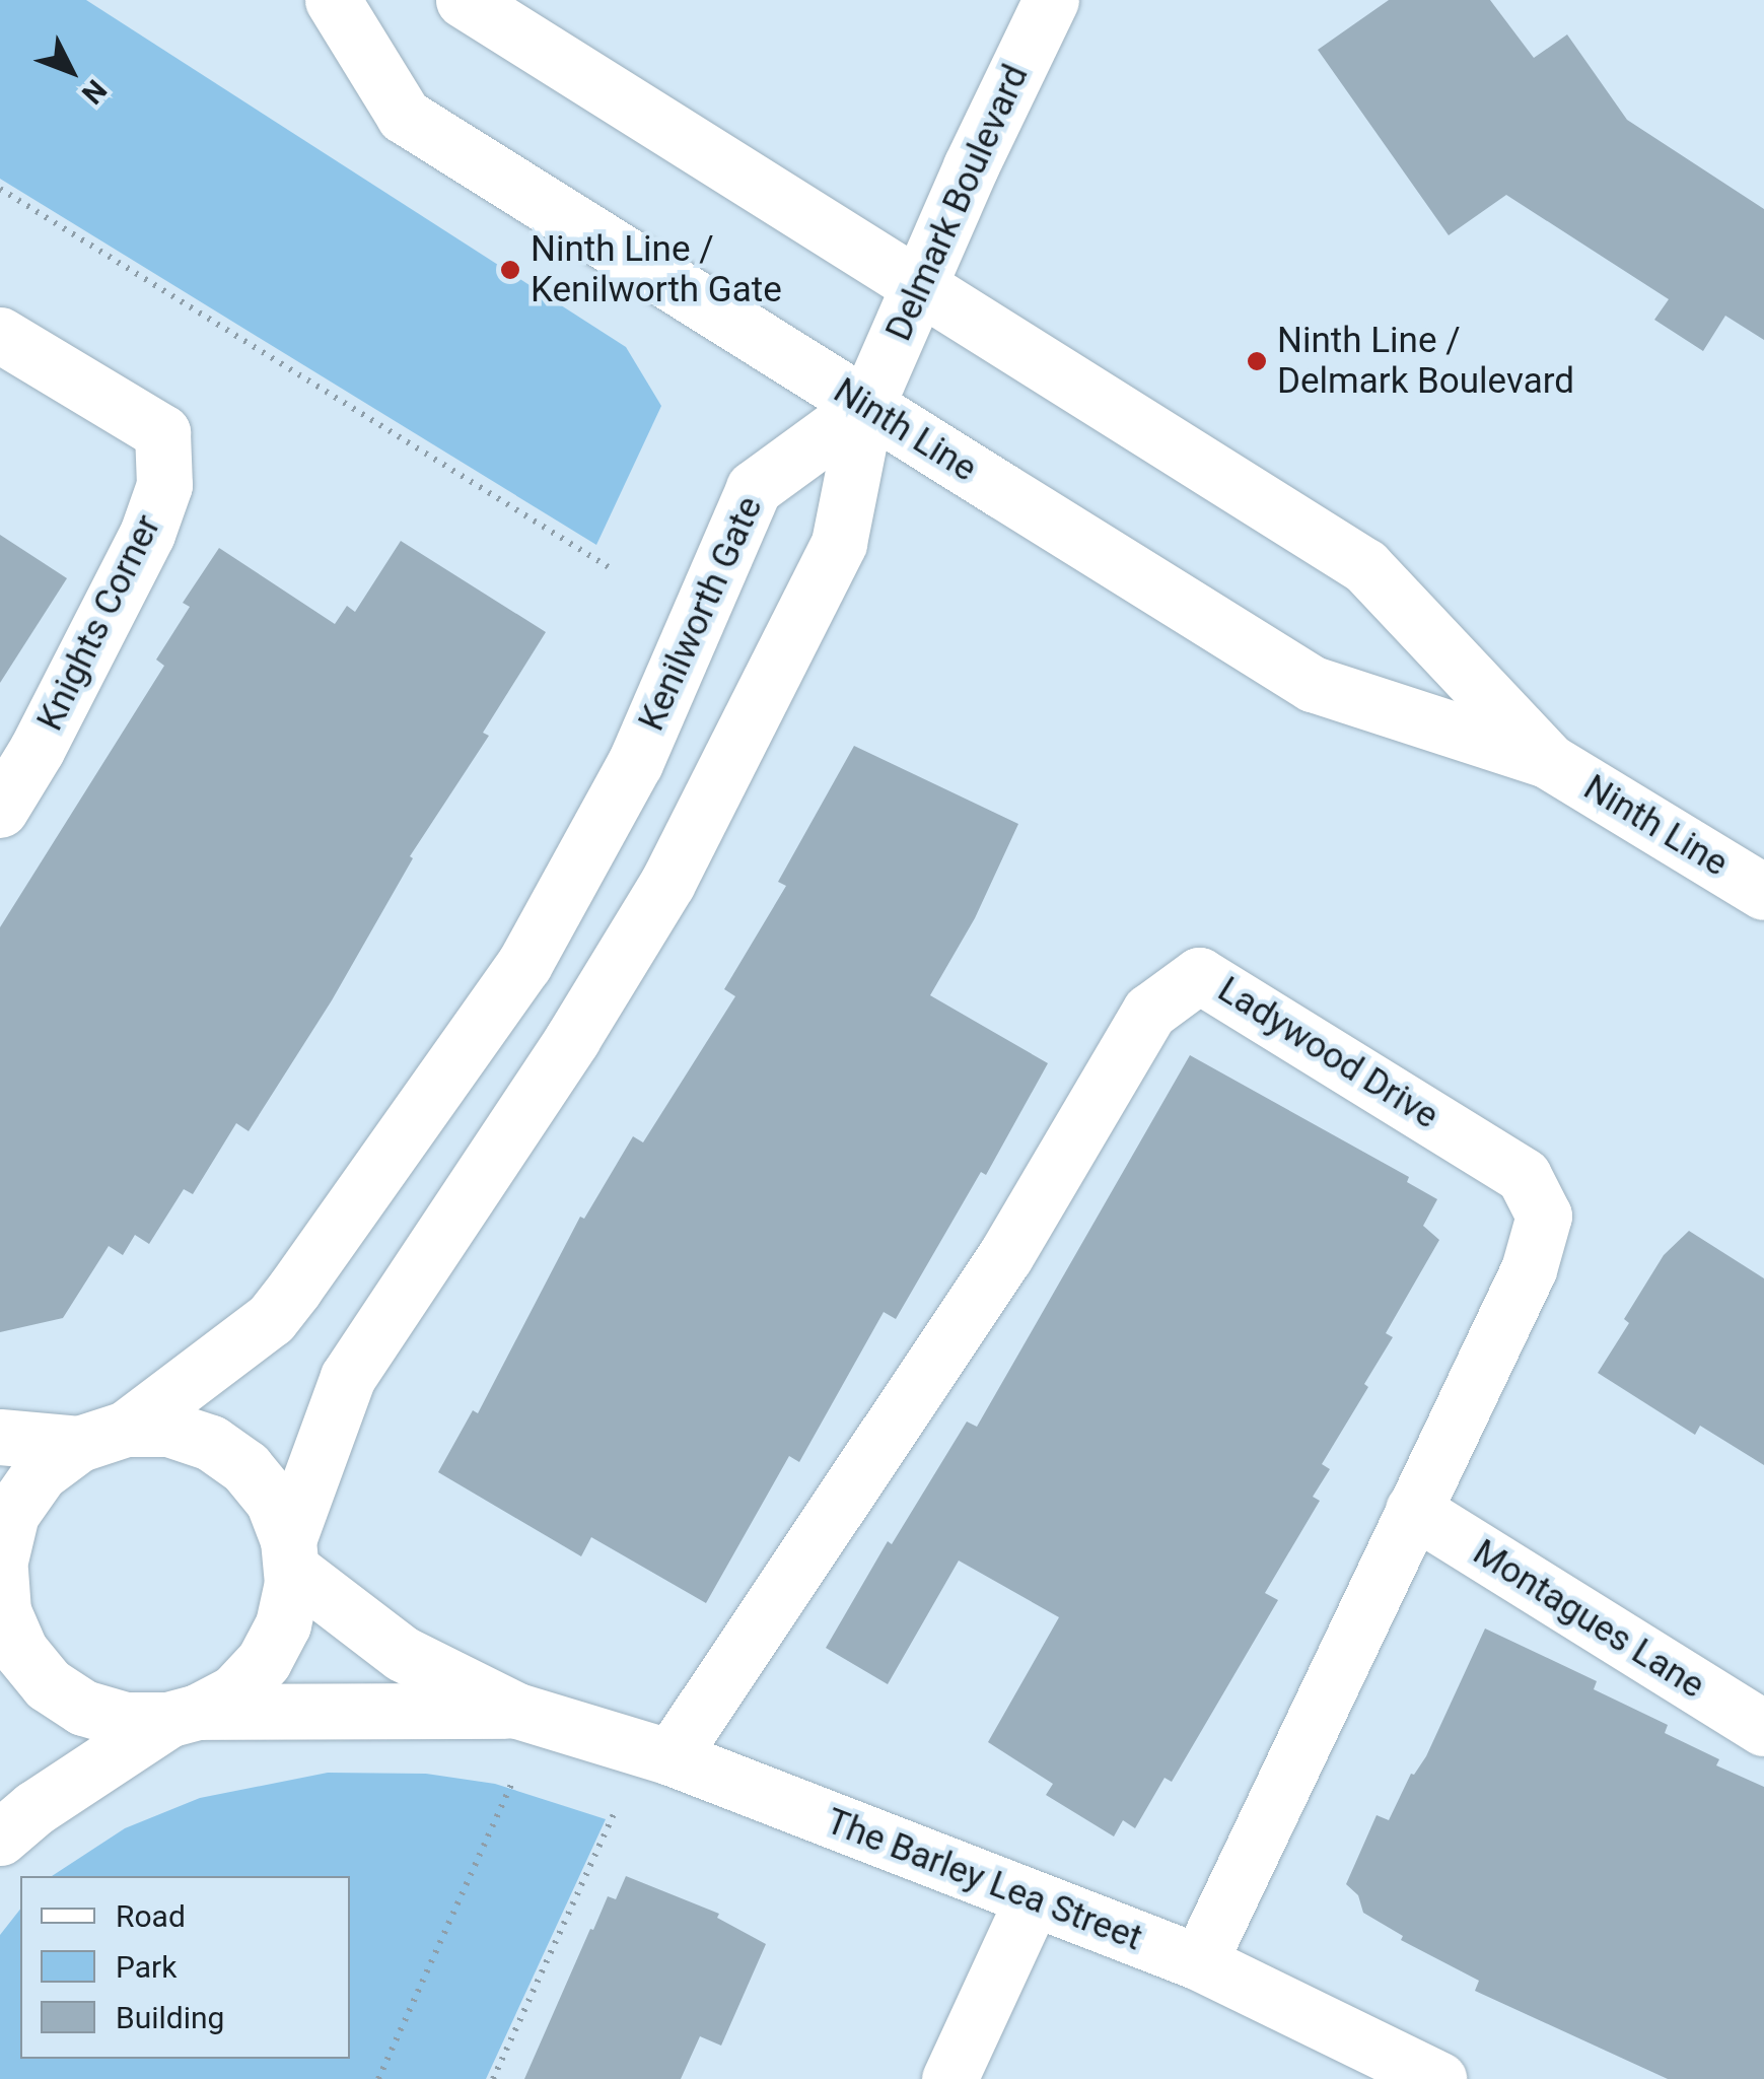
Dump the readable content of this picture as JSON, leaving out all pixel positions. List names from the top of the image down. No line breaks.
{"streets":{"street":["Delmark Boulevard","Ninth Line","Kenilworth Gate","Knights Corner","Ladywood Drive","Montagues Lane","The Barley Lea Street"]},"crossings":[["Delmark Boulevard","Ninth Line"],["Delmark Boulevard","Kenilworth Gate"],["Ninth Line","Kenilworth Gate"],["Kenilworth Gate","The Barley Lea Street"],["Ladywood Drive","Montagues Lane"],["Ladywood Drive","The Barley Lea Street"]],"places":["Ninth Line / Kenilworth Gate","Ninth Line / Delmark Boulevard"],"legend":["Road","Park","Building"],"north":"bottom right"}
